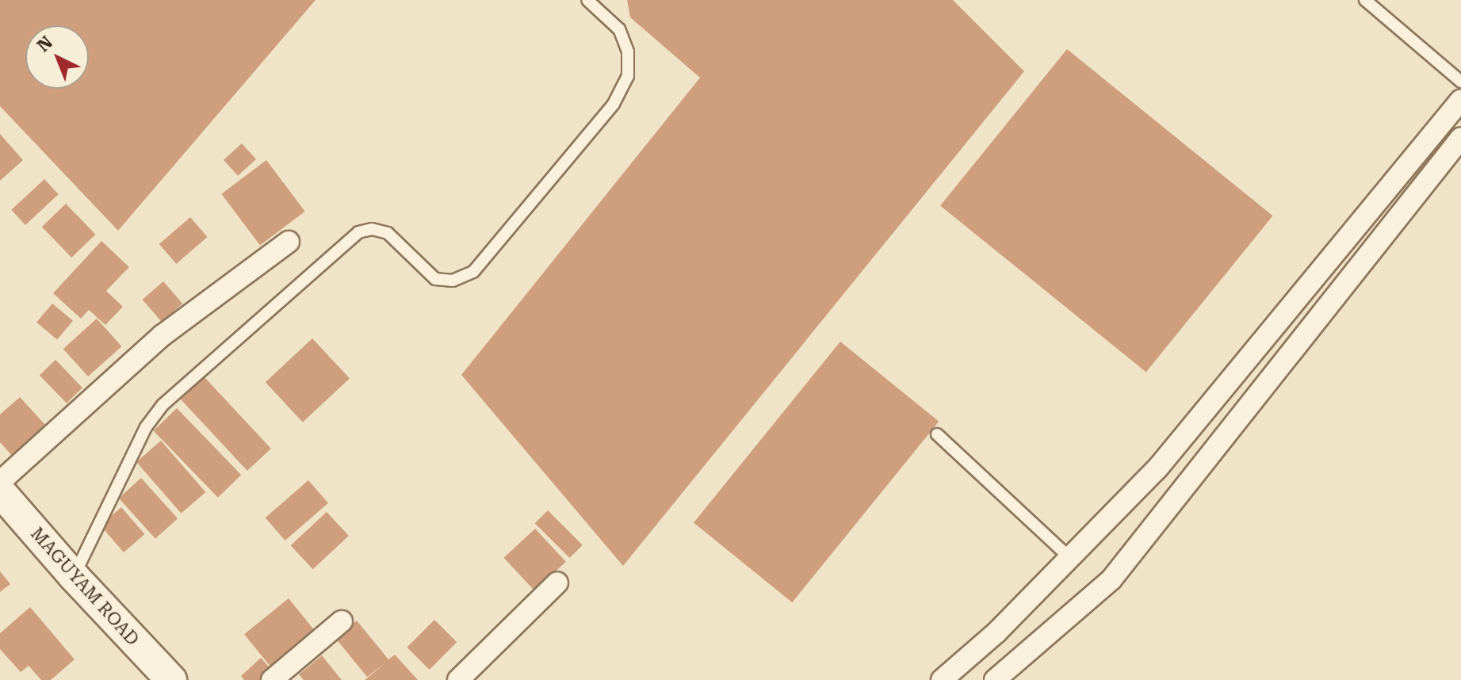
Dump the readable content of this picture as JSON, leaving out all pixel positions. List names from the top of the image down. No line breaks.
{"streets":{"main road":["MAGUYAM ROAD"]},"north":"top left"}
